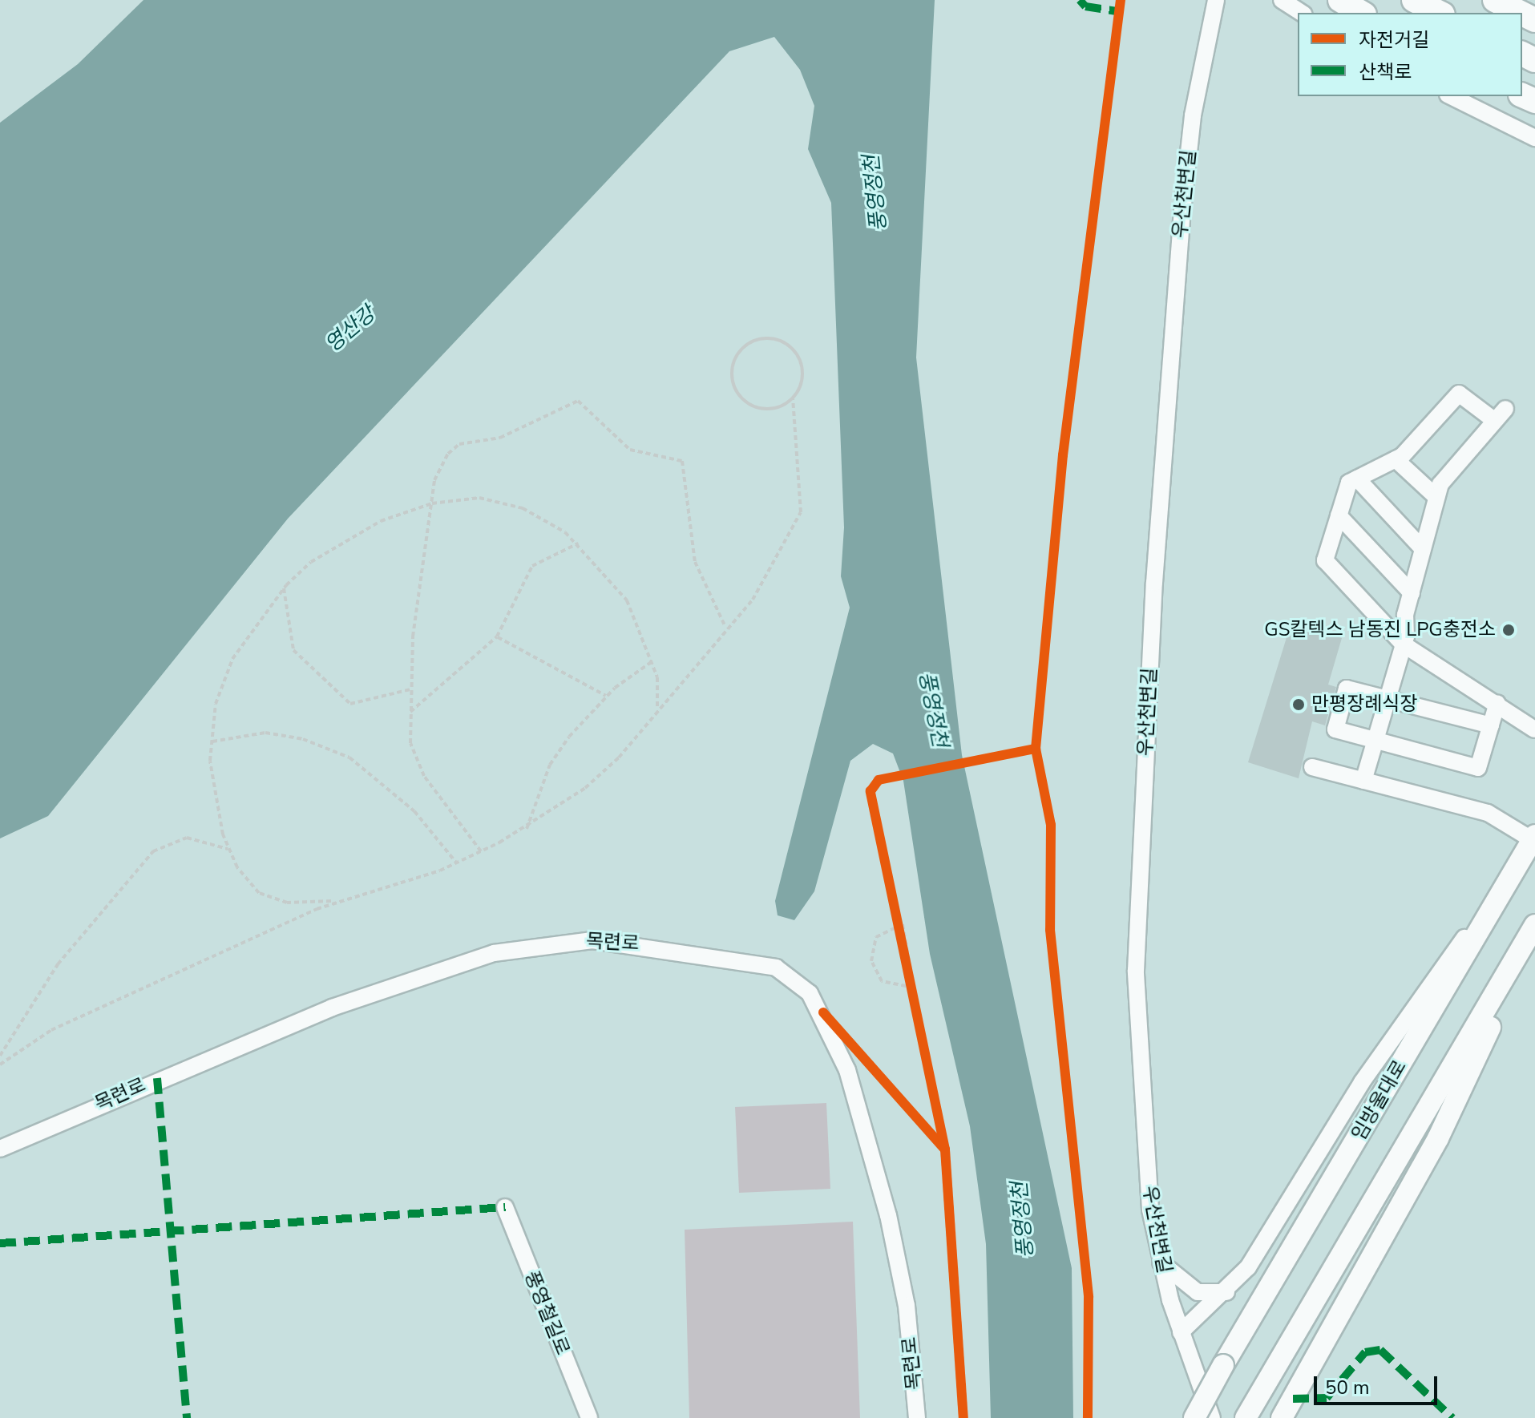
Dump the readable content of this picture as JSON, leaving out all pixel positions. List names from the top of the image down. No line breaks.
{"streets":{"main road":["임방울대로"],"street":["우산천변길","목련로","풍영철길로"]},"water":["풍영정천","영산강"],"places":["GS칼텍스 남동진 LPG충전소","만평장례식장"],"legend":["자전거길","산책로"],"scale_bar":"50 m"}
